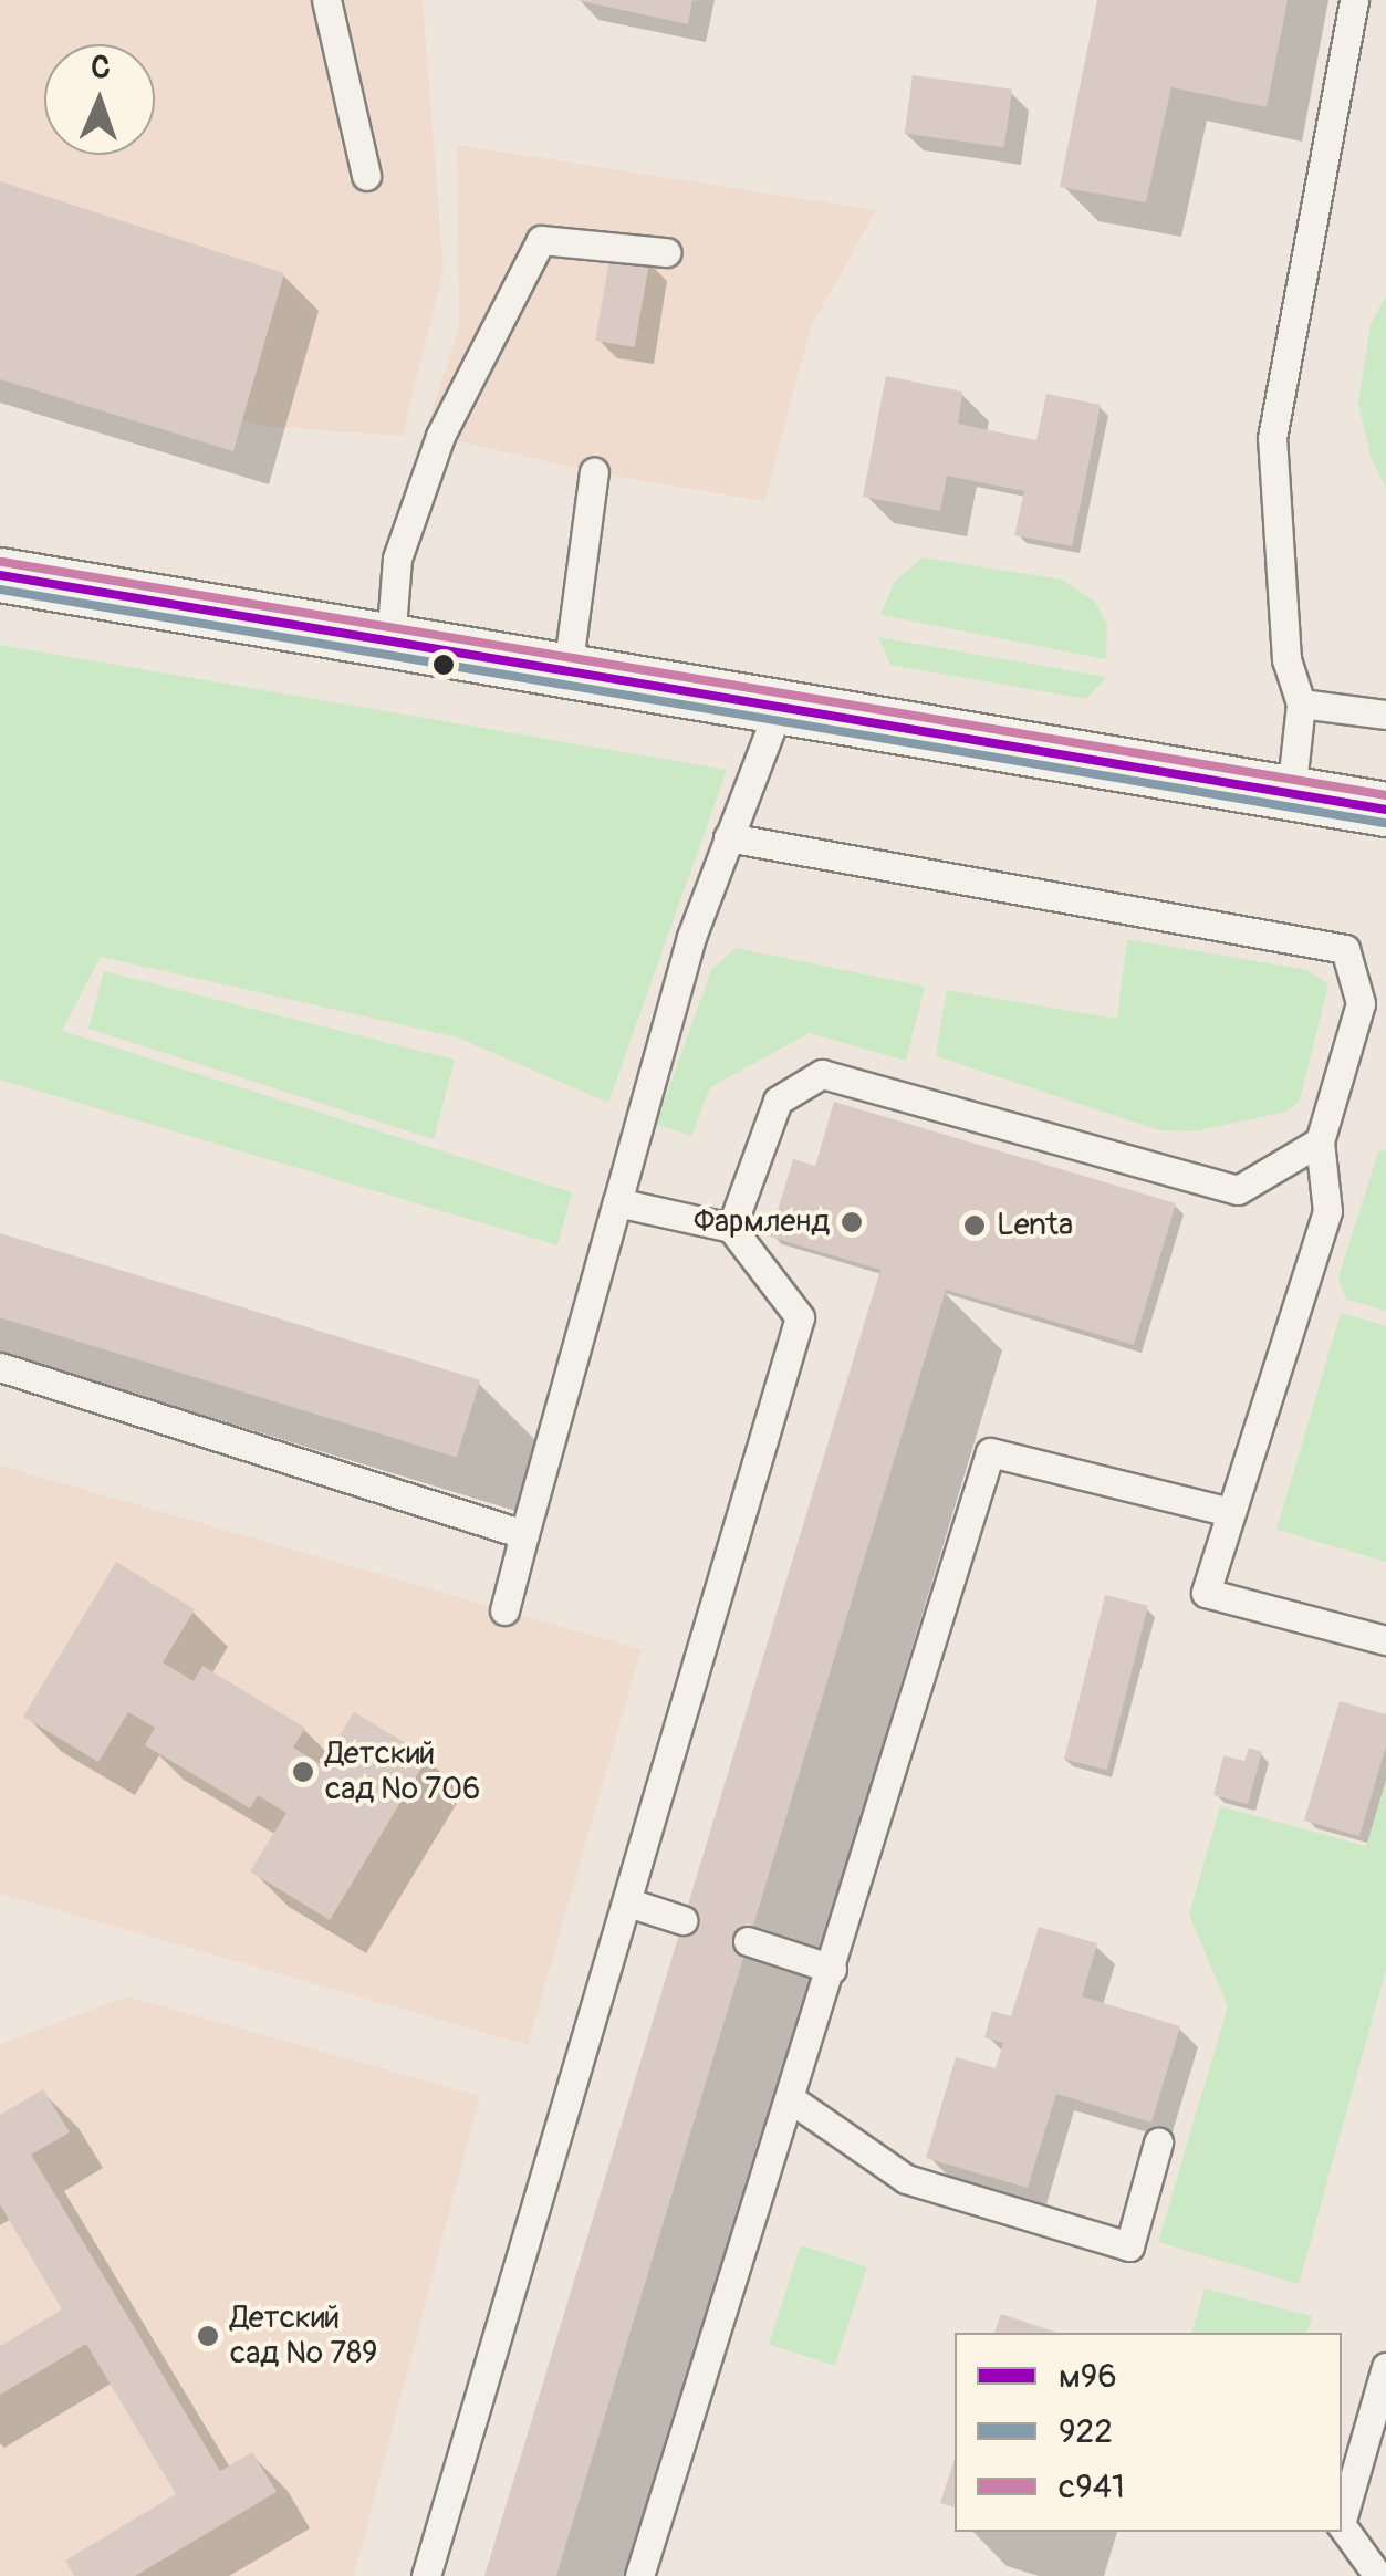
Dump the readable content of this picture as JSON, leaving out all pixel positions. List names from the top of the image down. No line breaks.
{"places":["Фармленд","Lenta","Детский сад № 706","Детский сад № 789"],"lines":["transit line с941","transit line м96","transit line 922"],"legend":["м96","922","с941"],"north":"top"}
